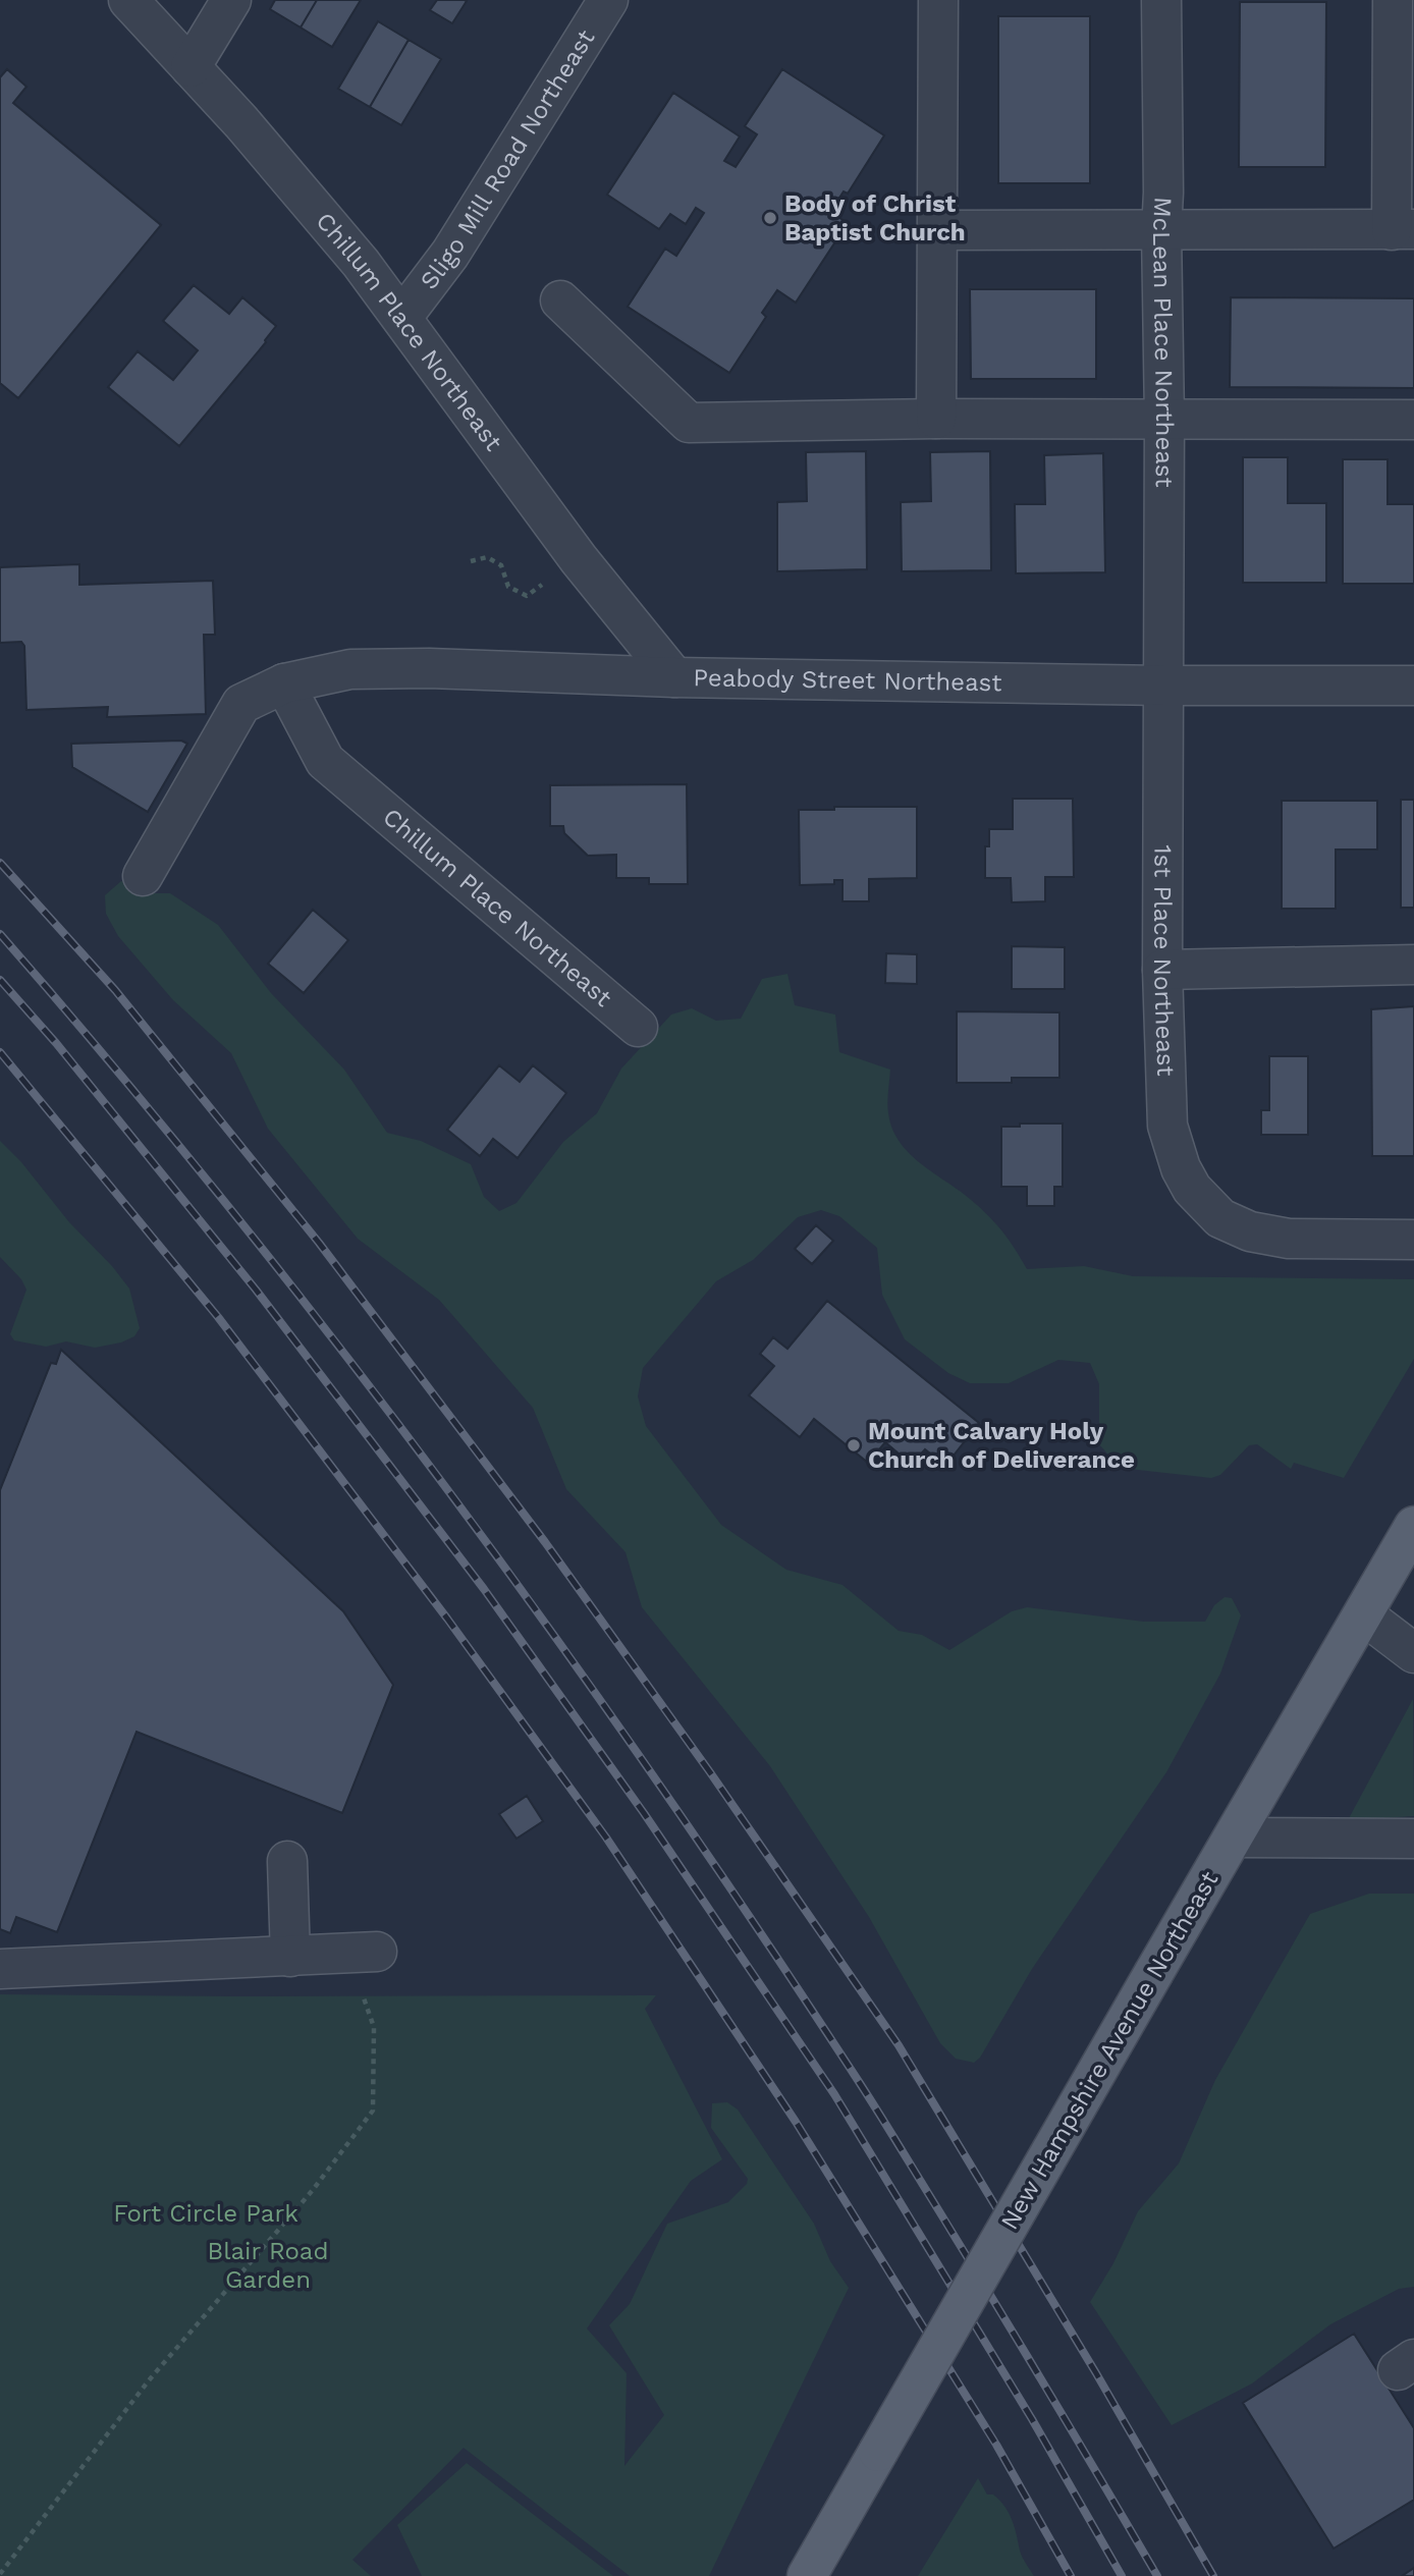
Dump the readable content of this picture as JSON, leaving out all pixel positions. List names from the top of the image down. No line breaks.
{"streets":{"main road":["New Hampshire Avenue Northeast"],"street":["Sligo Mill Road Northeast","Chillum Place Northeast","McLean Place Northeast","Peabody Street Northeast","1st Place Northeast"]},"crossings":[["Sligo Mill Road Northeast","Chillum Place Northeast"],["Chillum Place Northeast","Peabody Street Northeast"],["McLean Place Northeast","Peabody Street Northeast"],["McLean Place Northeast","1st Place Northeast"],["Peabody Street Northeast","1st Place Northeast"]],"parks":["Fort Circle Park","Blair Road Garden"],"places":["Body of Christ Baptist Church","Mount Calvary Holy Church of Deliverance"]}
